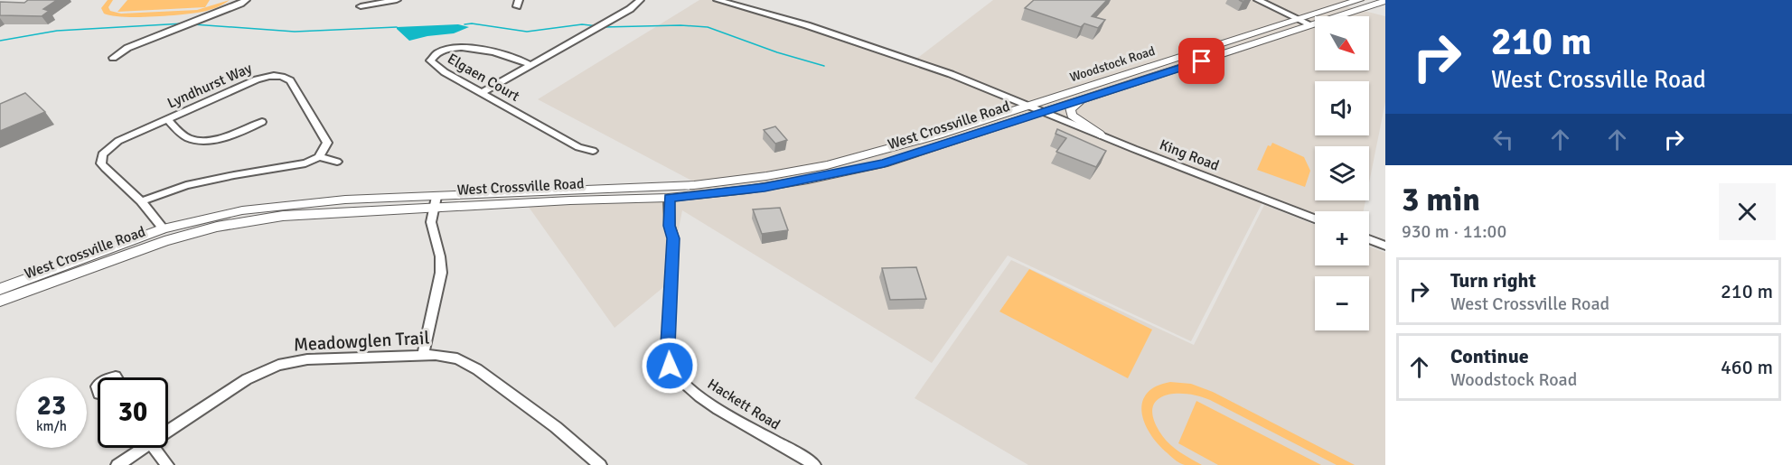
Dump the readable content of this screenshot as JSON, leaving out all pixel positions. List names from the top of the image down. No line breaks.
{"streets":{"main road":["Woodstock Road","West Crossville Road"],"street":["Elgaen Court","Lyndhurst Way","King Road","Meadowglen Trail","Hackett Road"]},"crossings":[["Woodstock Road","West Crossville Road"],["Woodstock Road","King Road"],["Lyndhurst Way","West Crossville Road"],["West Crossville Road","King Road"],["West Crossville Road","Hackett Road"]],"north":"bottom right","page":{"turn":["210 m","West Crossville Road"],"map_buttons":["+","−"],"heading":["3 min","930 m · 11:00"],"list":[{"name":"Turn right","note":"West Crossville Road","value":"210 m"},{"name":"Continue","note":"Woodstock Road","value":"460 m"}],"speed":"23 km/h","limit":"30"}}
